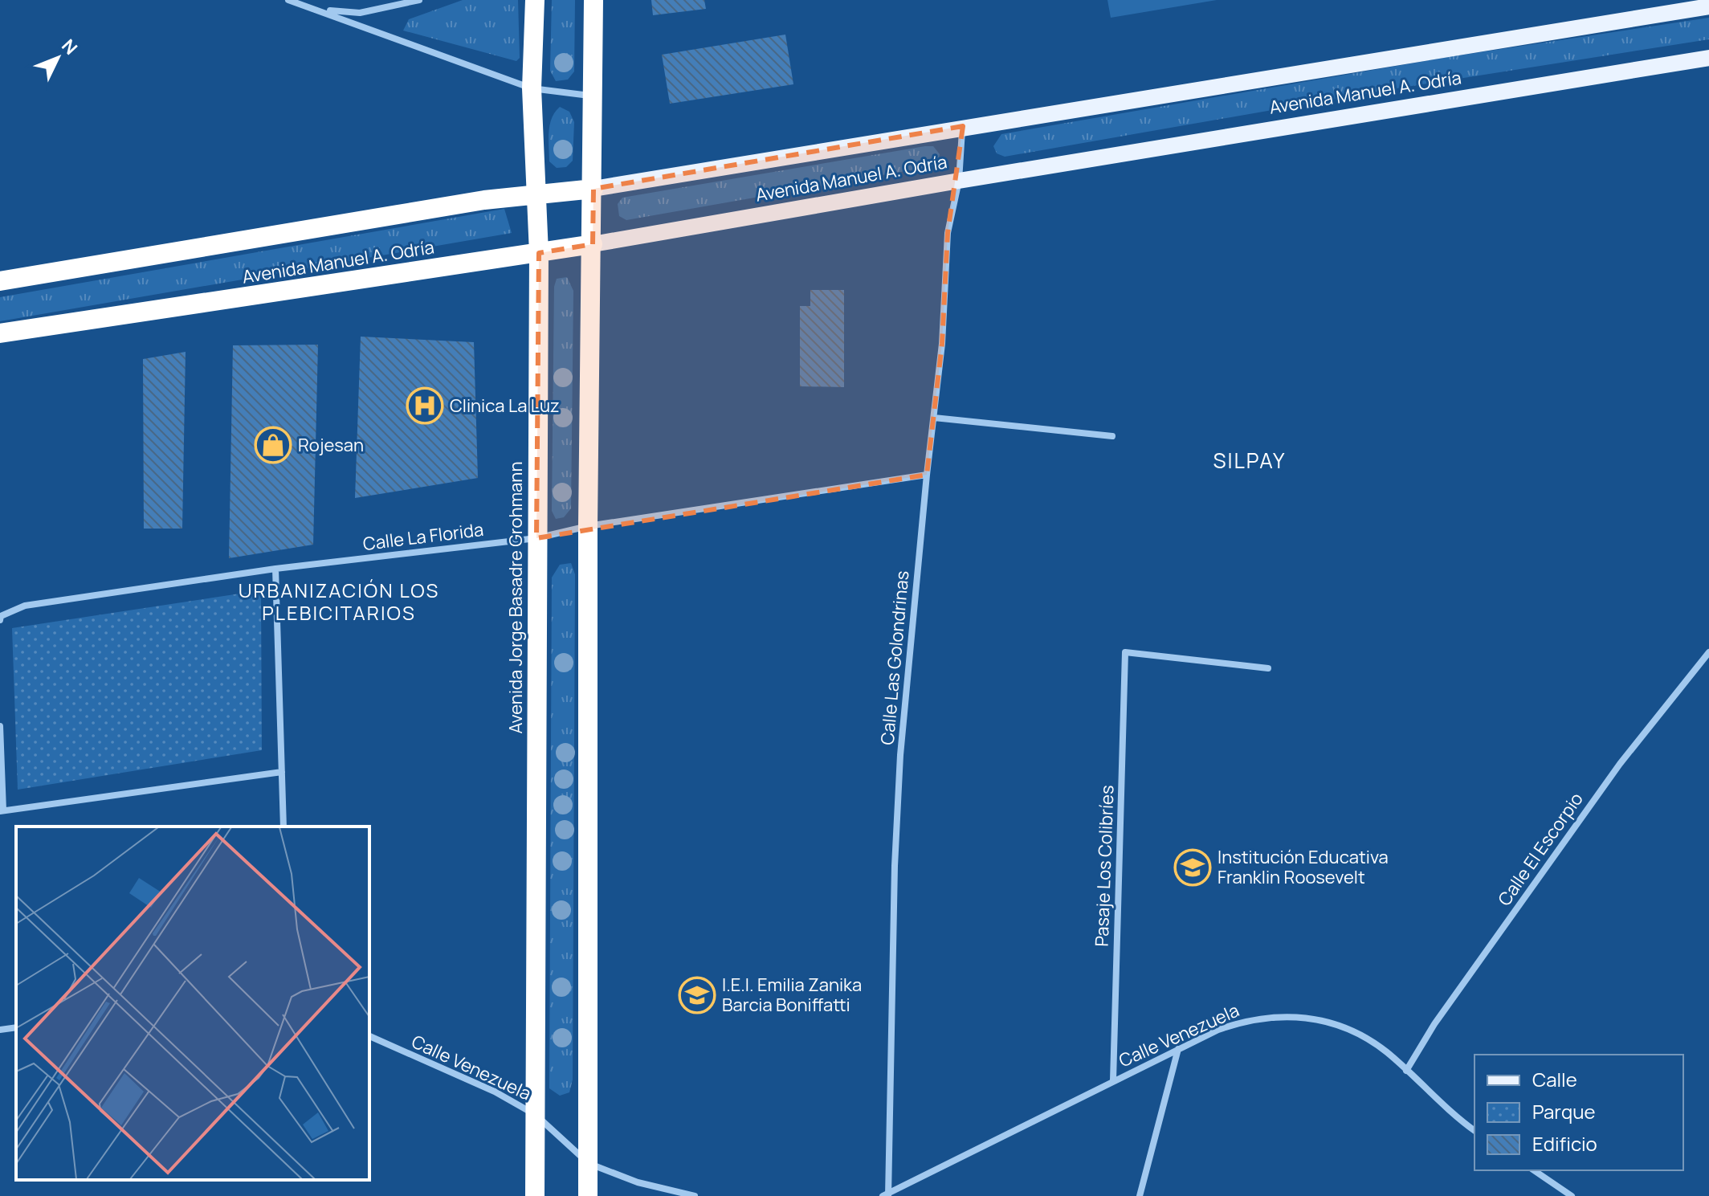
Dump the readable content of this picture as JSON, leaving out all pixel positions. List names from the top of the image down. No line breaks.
{"streets":{"highway":["Avenida Manuel A. Odría","Avenida Jorge Basadre Grohmann"],"street":["Calle La Florida","Calle Las Golondrinas","Calle El Escorpio","Pasaje Los Colibríes","Calle Venezuela"]},"crossings":[["Avenida Manuel A. Odría","Avenida Jorge Basadre Grohmann"],["Avenida Manuel A. Odría","Calle Las Golondrinas"],["Calle La Florida","Avenida Jorge Basadre Grohmann"],["Calle La Florida","Calle Las Golondrinas"],["Avenida Jorge Basadre Grohmann","Calle Venezuela"],["Calle Las Golondrinas","Calle Venezuela"],["Calle El Escorpio","Calle Venezuela"],["Pasaje Los Colibríes","Calle Venezuela"]],"districts":["SILPAY","URBANIZACIÓN LOS PLEBICITARIOS"],"places":{"hospital":["Clinica La Luz"],"shop":["Rojesan"],"school or university":["Institución Educativa Franklin Roosevelt","I.E.I. Emilia Zanika Barcia Boniffatti"]},"legend":["Calle","Parque","Edificio"],"north":"top right"}
